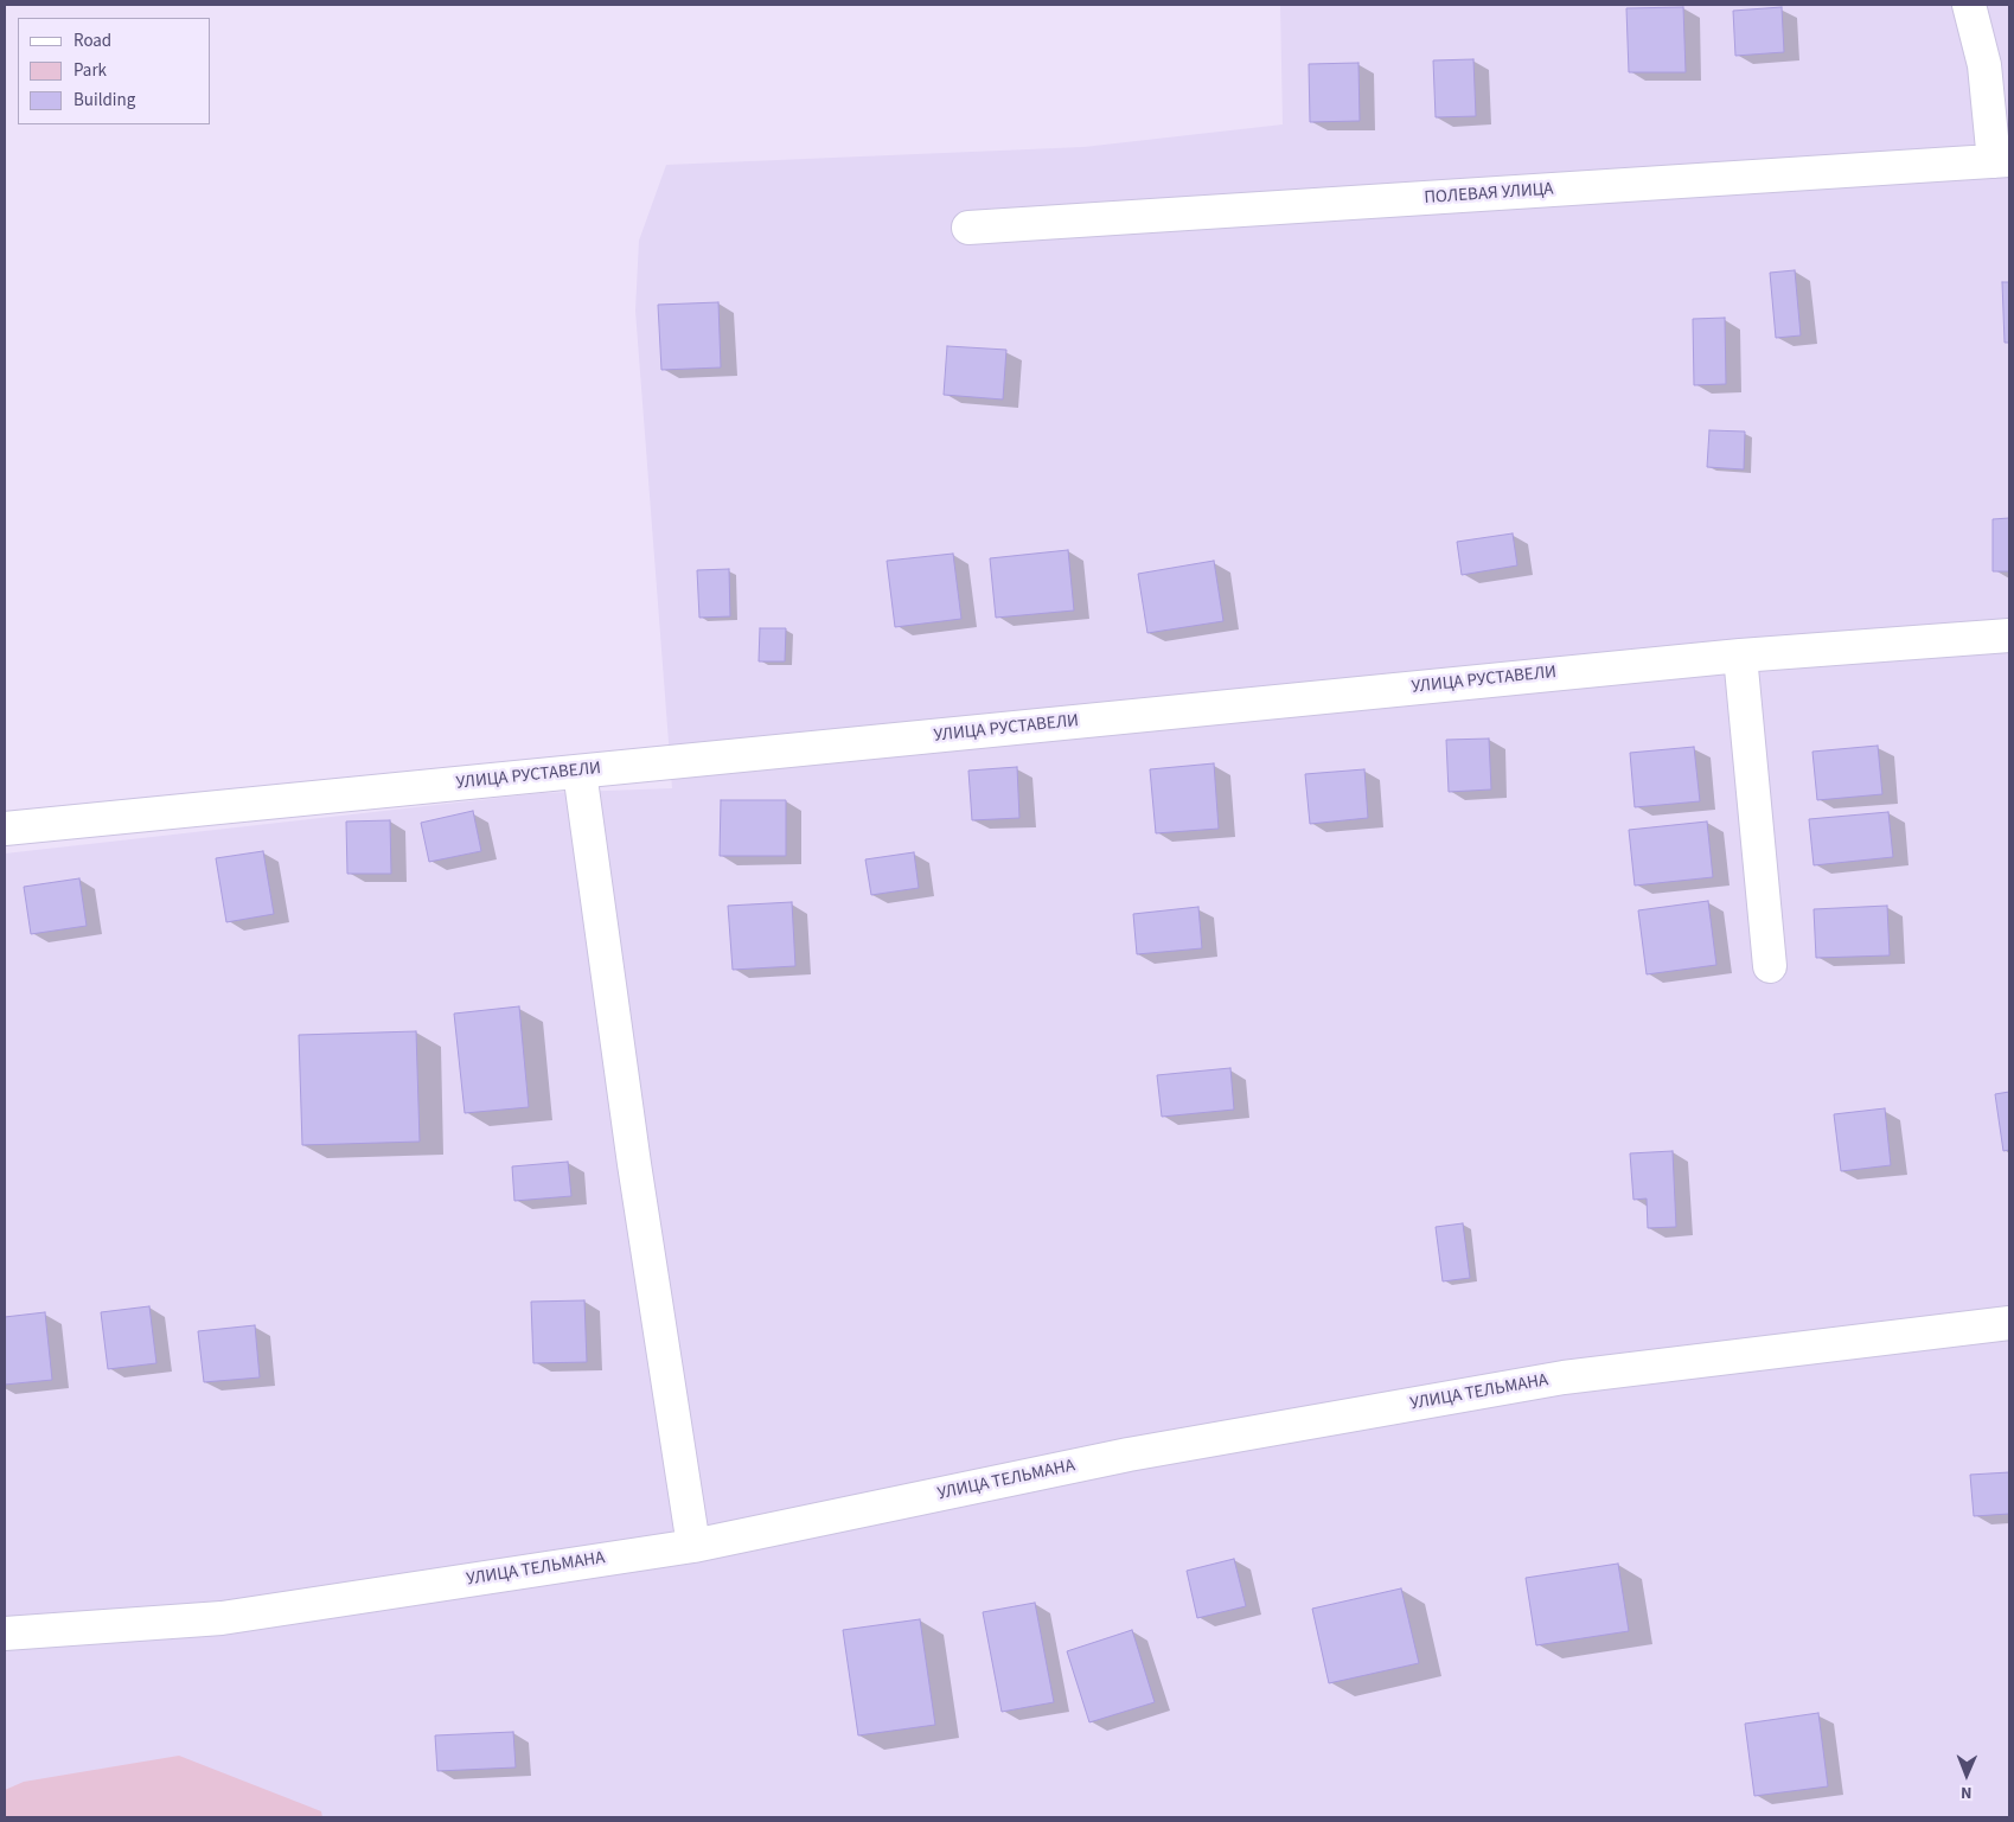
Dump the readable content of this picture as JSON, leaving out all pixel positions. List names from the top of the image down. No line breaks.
{"streets":{"street":["ПОЛЕВАЯ УЛИЦА","УЛИЦА РУСТАВЕЛИ","УЛИЦА ТЕЛЬМАНА"]},"legend":["Road","Park","Building"],"north":"bottom"}
